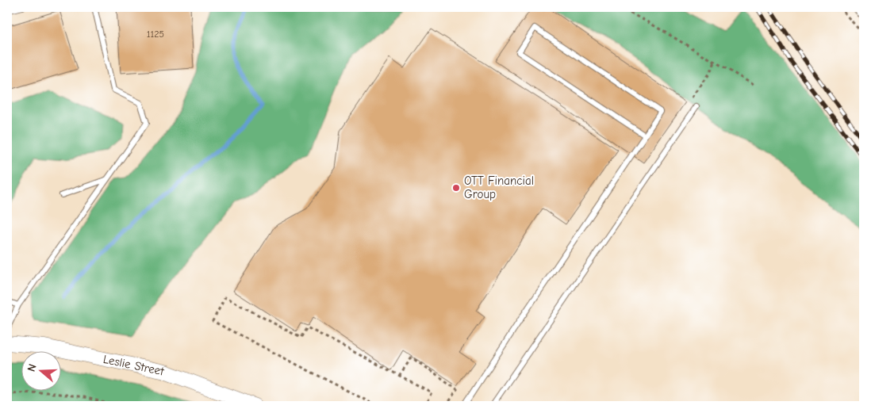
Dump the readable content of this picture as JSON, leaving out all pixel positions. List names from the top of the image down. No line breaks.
{"streets":{"main road":["Leslie Street"]},"places":["OTT Financial Group"],"house_numbers":["1125"],"north":"left"}
